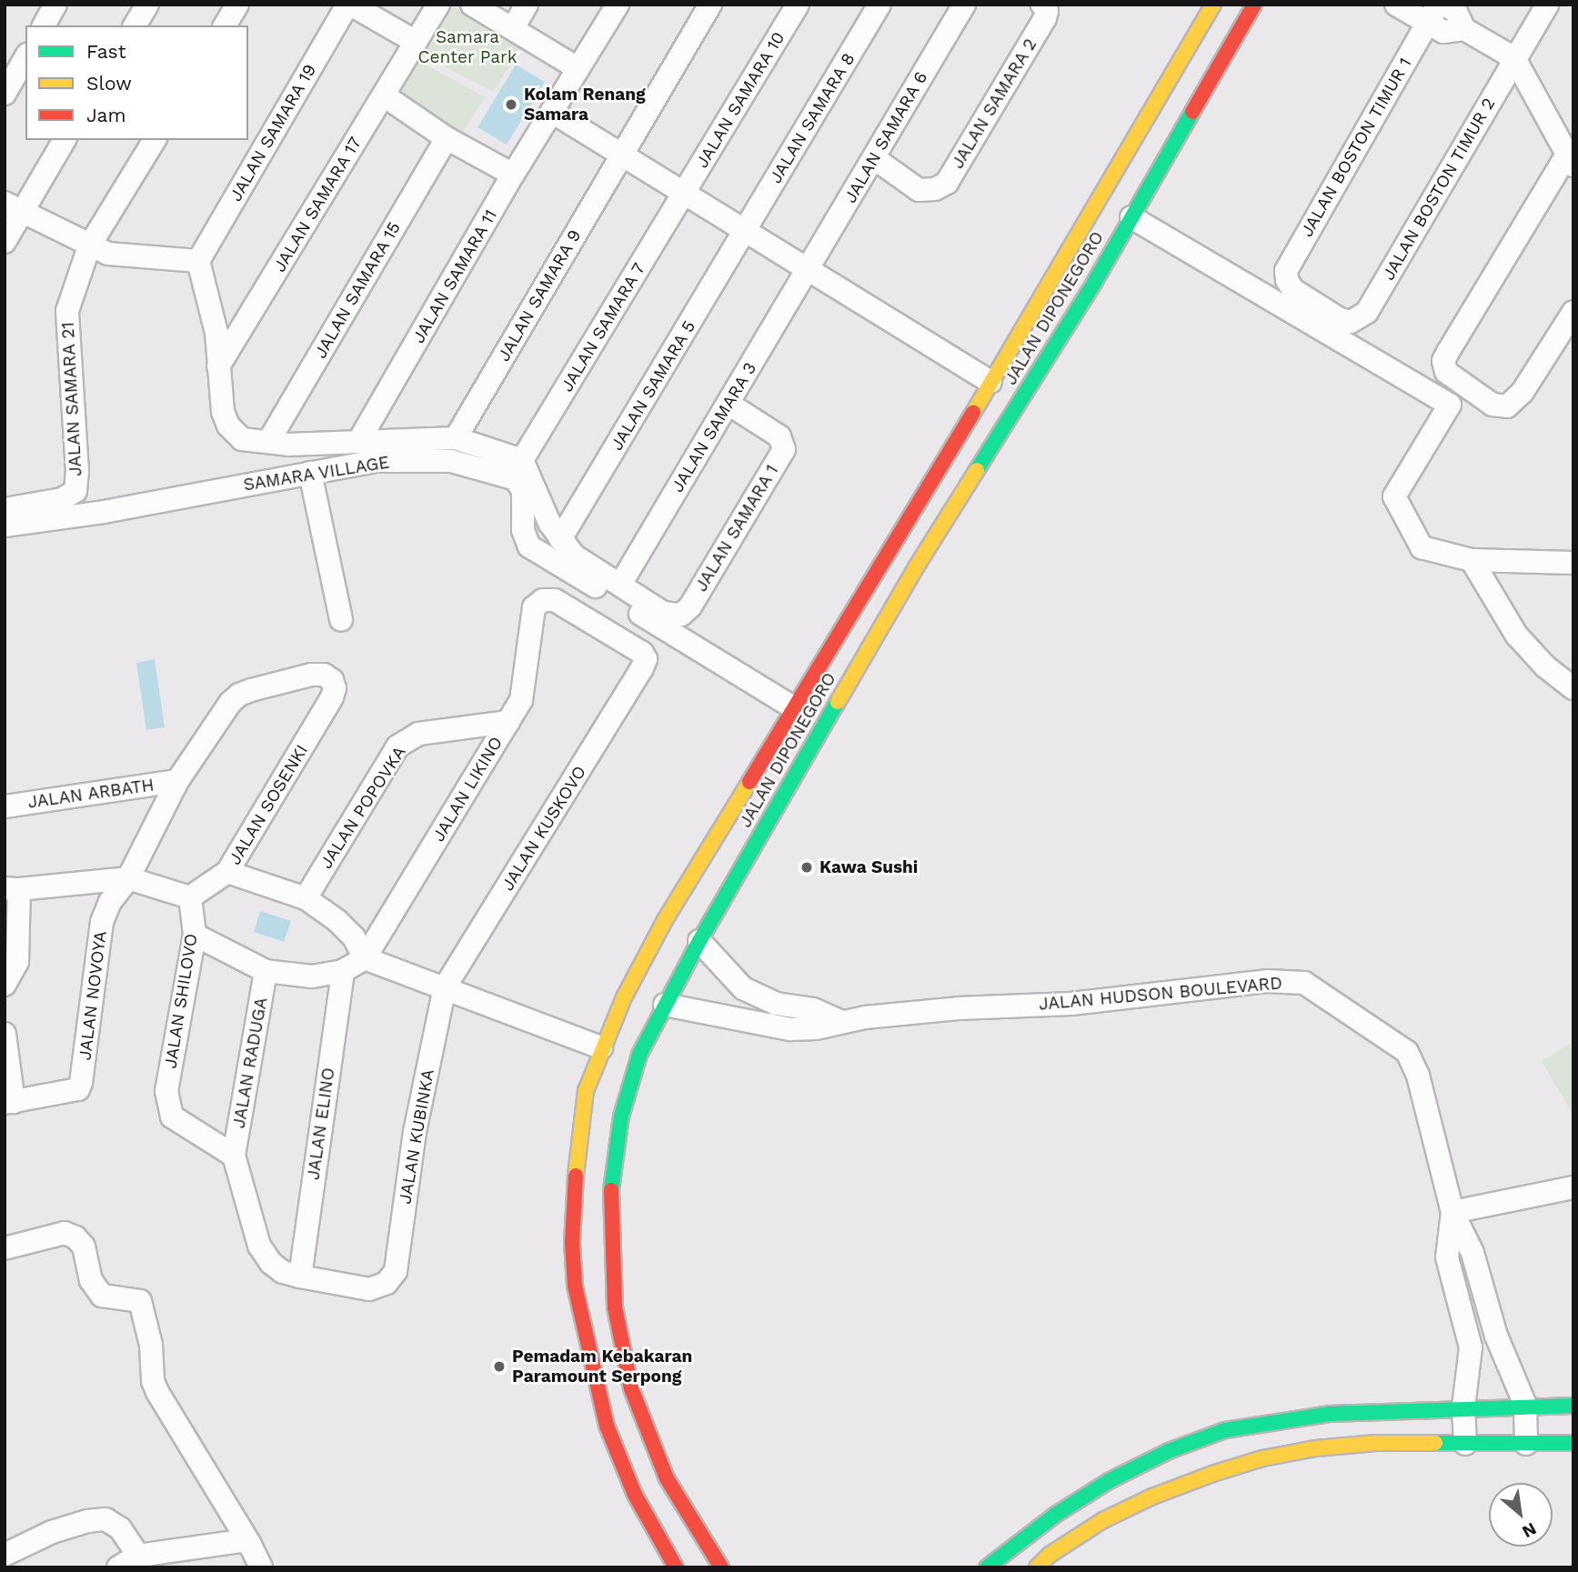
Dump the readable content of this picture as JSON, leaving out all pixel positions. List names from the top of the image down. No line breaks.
{"streets":{"street":["JALAN SAMARA 10","JALAN SAMARA 2","JALAN SAMARA 8","JALAN SAMARA 19","JALAN SAMARA 6","JALAN BOSTON TIMUR 1","JALAN BOSTON TIMUR 2","JALAN SAMARA 17","JALAN SAMARA 11","JALAN SAMARA 15","JALAN SAMARA 9","JALAN DIPONEGORO","JALAN SAMARA 7","JALAN SAMARA 5","JALAN SAMARA 21","JALAN SAMARA 3","SAMARA VILLAGE","JALAN SAMARA 1","JALAN LIKINO","JALAN ARBATH","JALAN SOSENKI","JALAN POPOVKA","JALAN KUSKOVO","JALAN HUDSON BOULEVARD","JALAN NOVOYA","JALAN SHILOVO","JALAN RADUGA","JALAN ELINO","JALAN KUBINKA"]},"crossings":[["JALAN SAMARA 10","JALAN SAMARA 7"],["JALAN SAMARA 2","JALAN SAMARA 6"],["JALAN SAMARA 8","JALAN SAMARA 5"],["JALAN SAMARA 6","JALAN SAMARA 3"],["JALAN BOSTON TIMUR 1","JALAN BOSTON TIMUR 2"],["JALAN DIPONEGORO","SAMARA VILLAGE"],["JALAN DIPONEGORO","JALAN HUDSON BOULEVARD"],["JALAN SAMARA 3","JALAN SAMARA 1"],["JALAN LIKINO","JALAN POPOVKA"],["JALAN LIKINO","JALAN KUSKOVO"],["JALAN ARBATH","JALAN NOVOYA"],["JALAN SOSENKI","JALAN NOVOYA"],["JALAN SOSENKI","JALAN SHILOVO"],["JALAN KUSKOVO","JALAN KUBINKA"],["JALAN SHILOVO","JALAN RADUGA"],["JALAN ELINO","JALAN KUBINKA"]],"parks":["Samara Center Park"],"places":["Kolam Renang Samara","Kawa Sushi","Pemadam Kebakaran Paramount Serpong"],"legend":["Fast","Slow","Jam"],"north":"bottom right"}
